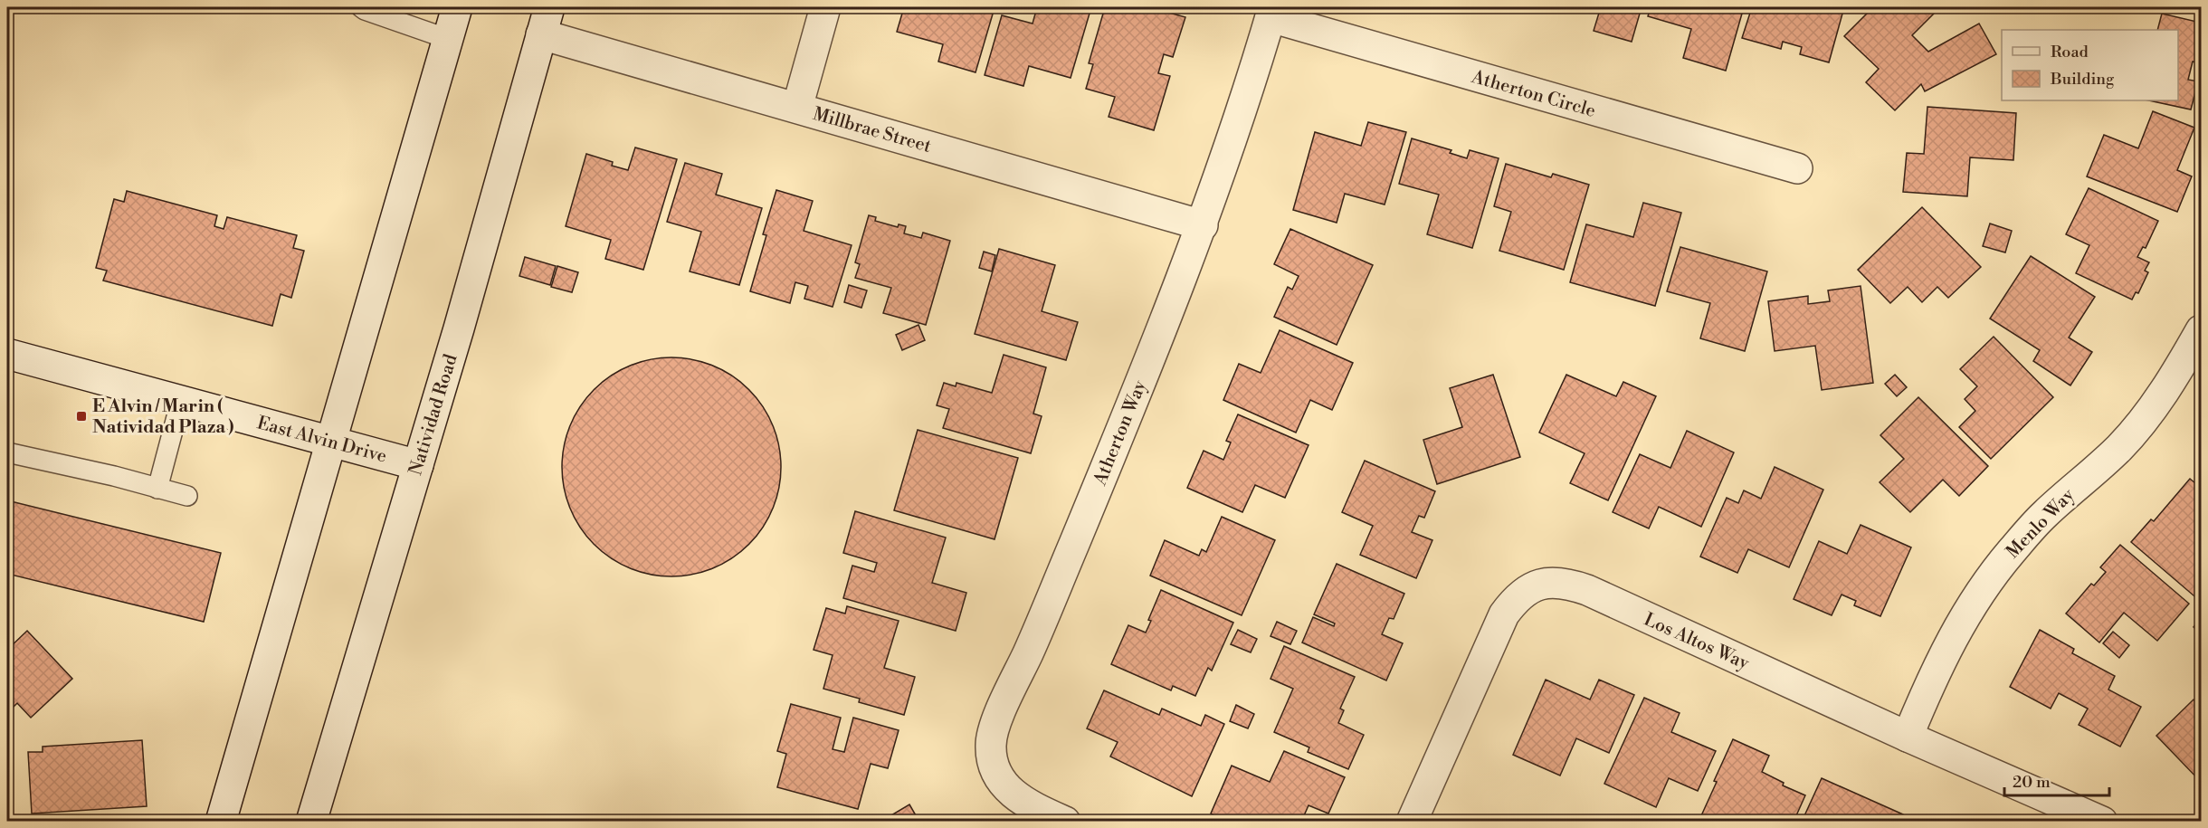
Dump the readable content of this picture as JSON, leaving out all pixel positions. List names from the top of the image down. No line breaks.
{"streets":{"street":["Atherton Circle","Millbrae Street","Natividad Road","Atherton Way","East Alvin Drive","Menlo Way","Los Altos Way"]},"crossings":[["Atherton Circle","Atherton Way"],["Millbrae Street","Natividad Road"],["Millbrae Street","Atherton Way"],["Natividad Road","East Alvin Drive"],["Menlo Way","Los Altos Way"]],"places":{"transit":["E Alvin / Marin ( Natividad Plaza )"]},"legend":["Road","Building"],"scale_bar":"20 m"}
